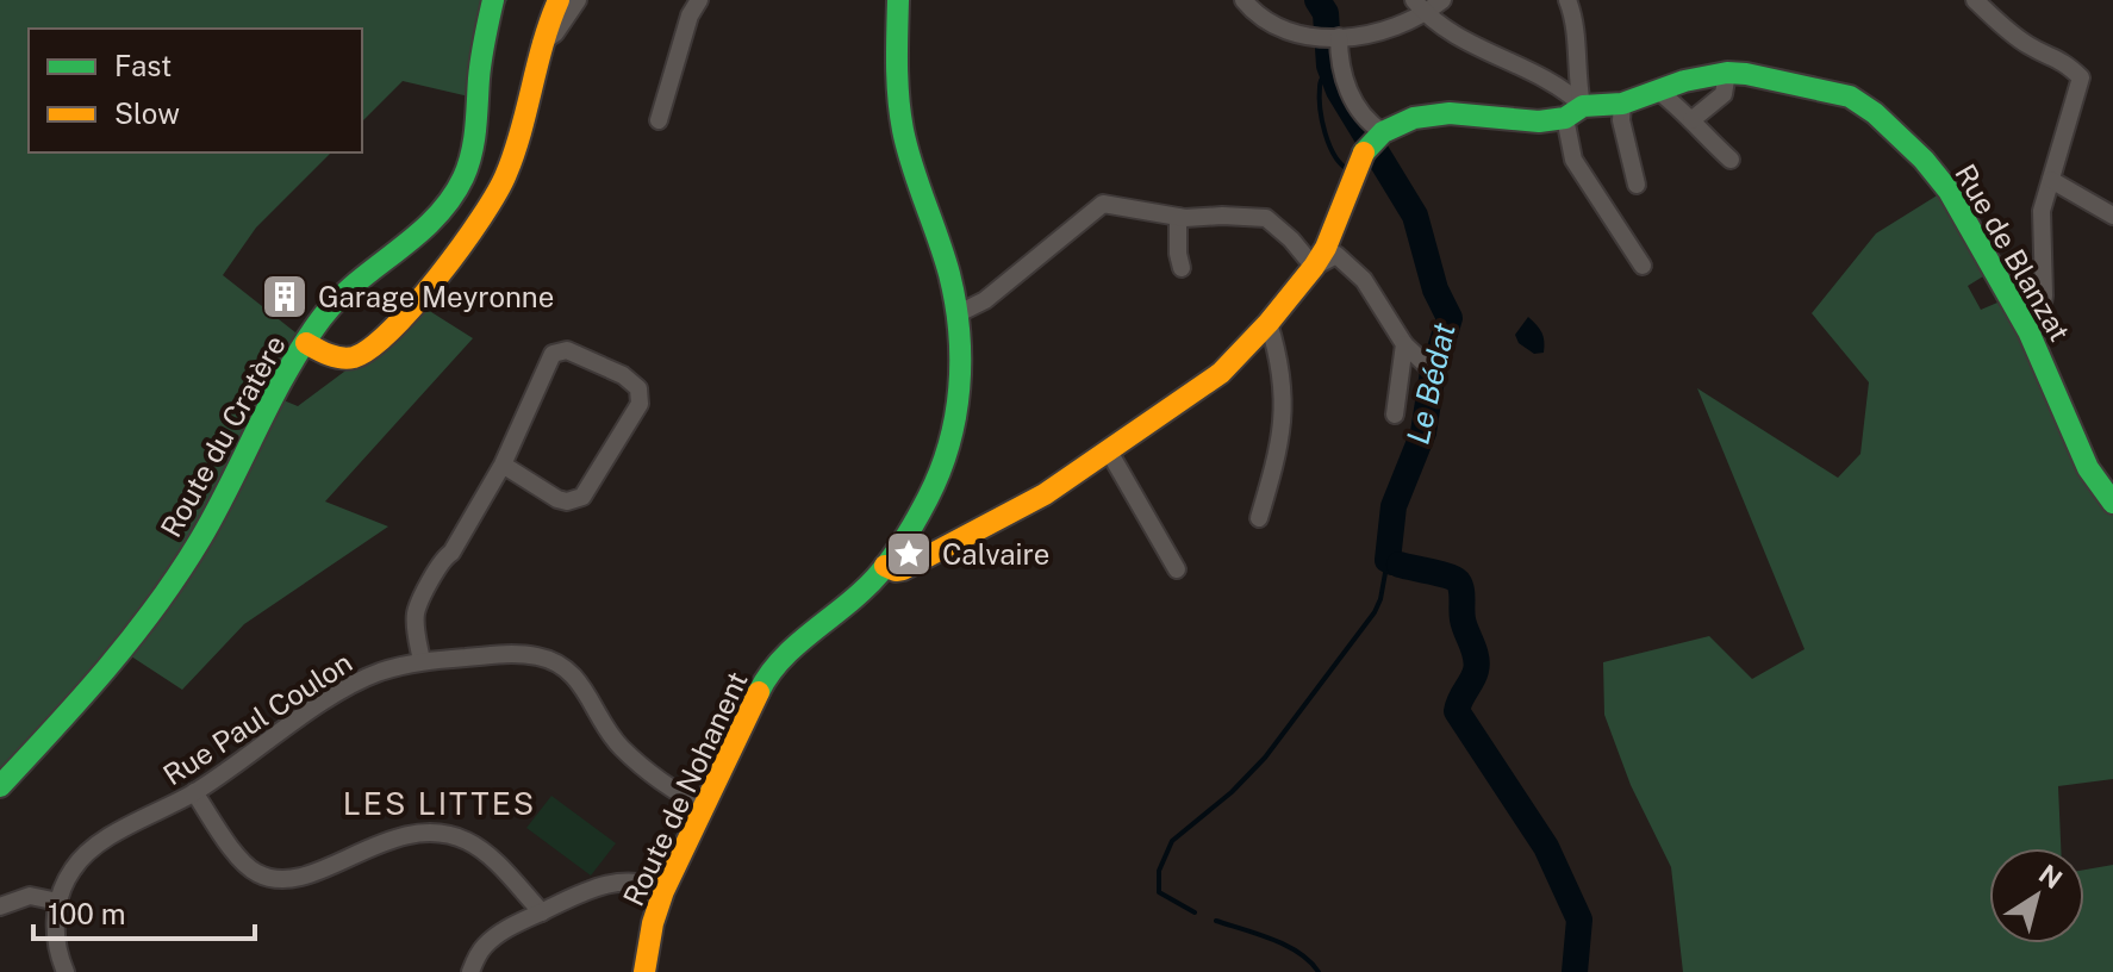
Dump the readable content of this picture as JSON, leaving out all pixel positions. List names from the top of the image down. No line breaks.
{"streets":{"street":["Rue de Blanzat","Route du Cratère","Rue Paul Coulon","Route de Nohanent"]},"crossings":[["Rue Paul Coulon","Route de Nohanent"]],"districts":["LES LITTES"],"water":["Le Bédat"],"places":{"building":["Garage Meyronne"],"place":["Calvaire"]},"legend":["Fast","Slow"],"scale_bar":"100 m","north":"top right"}
